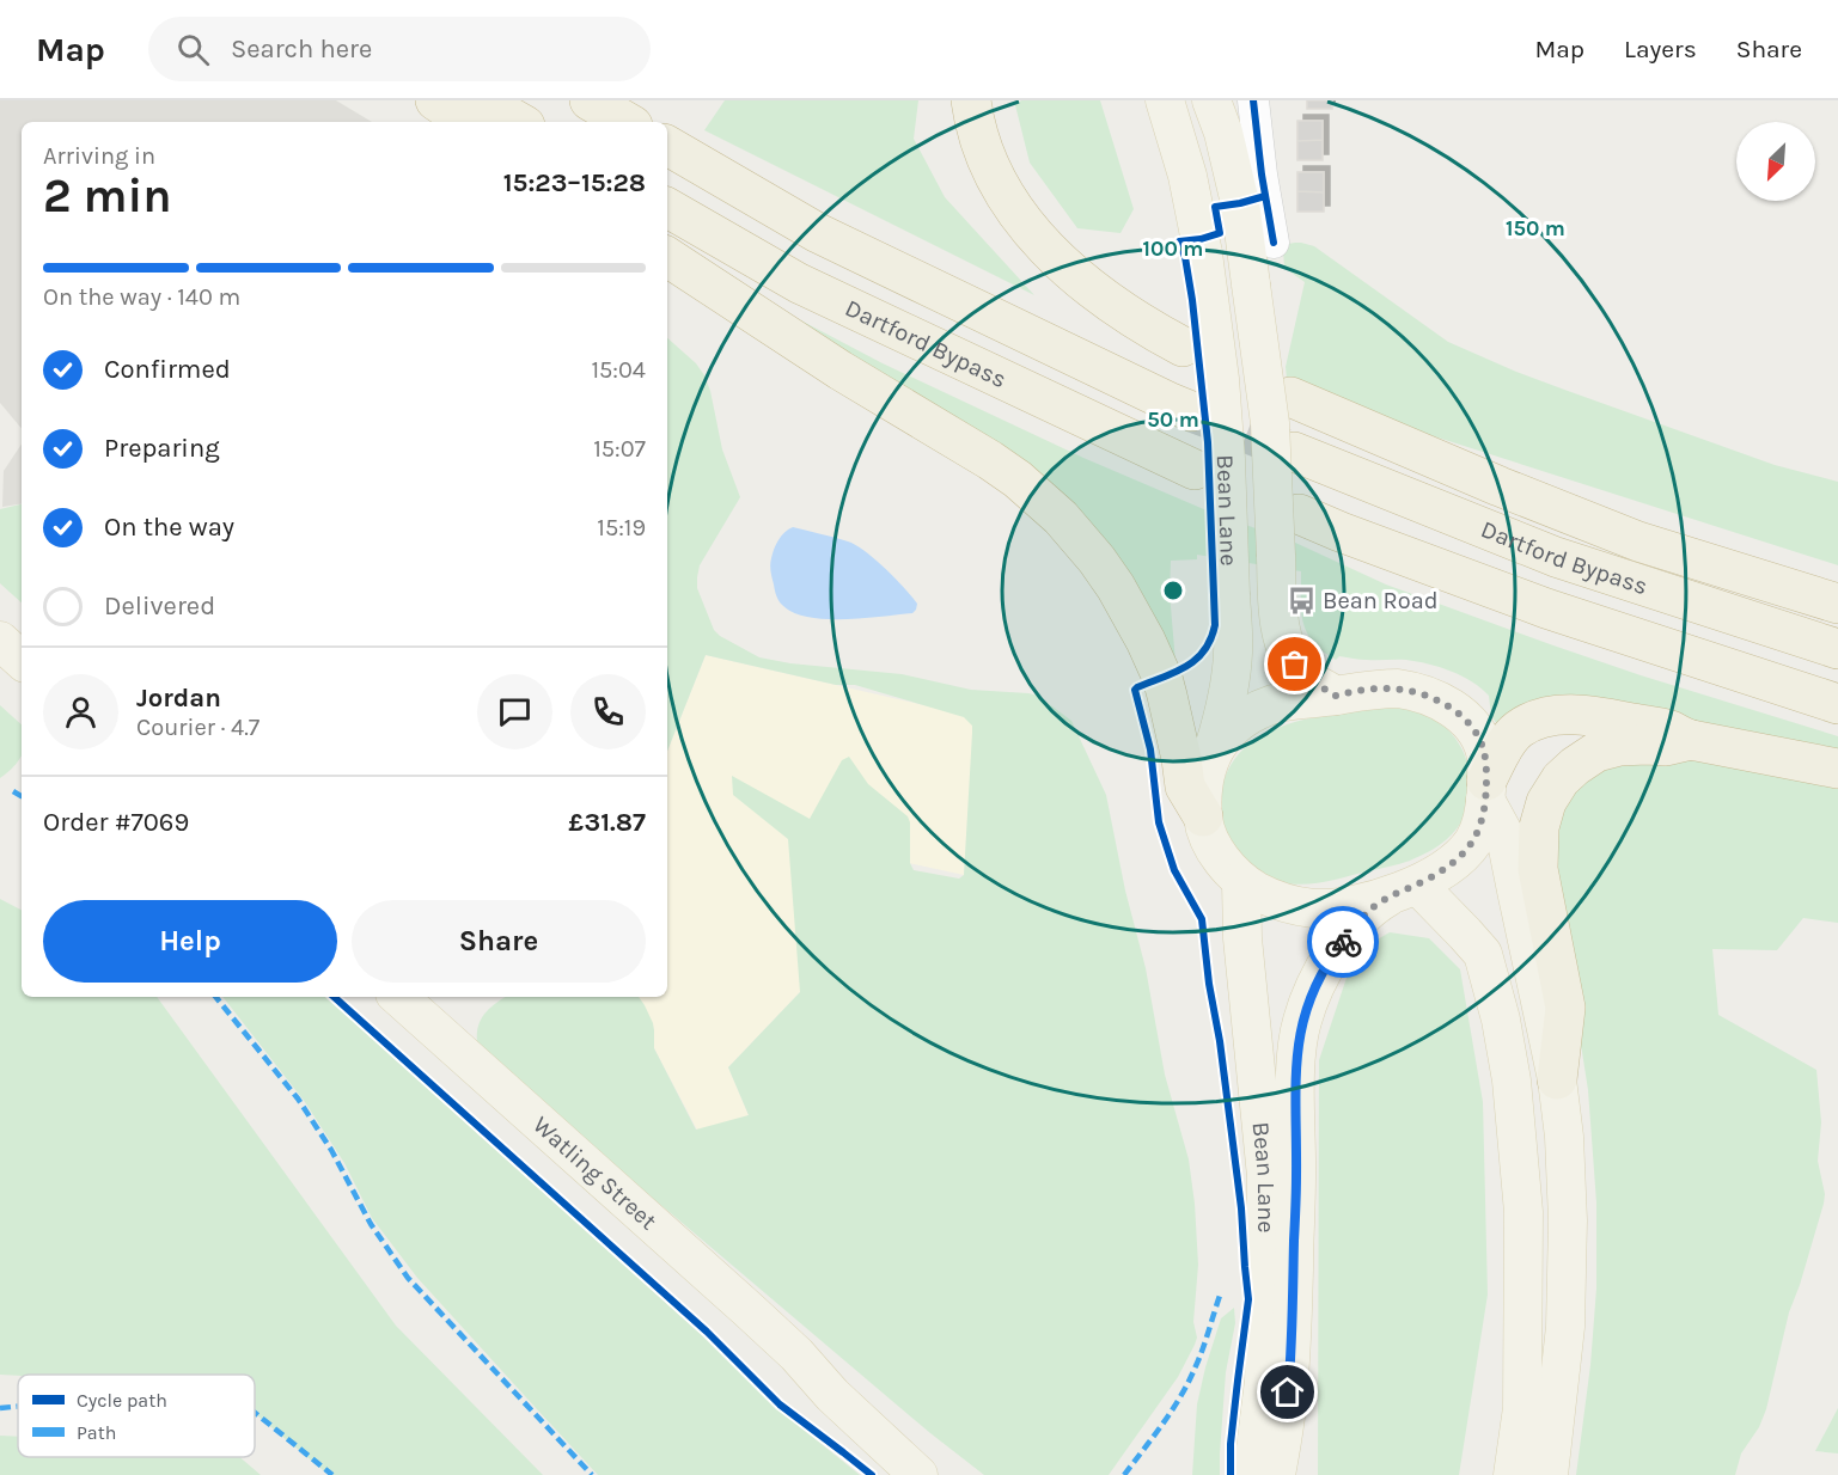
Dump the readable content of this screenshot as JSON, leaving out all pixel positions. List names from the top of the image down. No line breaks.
{"streets":{"highway":["Dartford Bypass"],"main road":["Bean Lane","Watling Street"]},"places":{"bus stop":["Bean Road"]},"legend":["Cycle path","Path"],"north":"bottom left","page":{"header":"Map","search":"Search here","nav":["Map","Layers","Share"],"heading":["2 min","Arriving in","15:23–15:28"],"panel":["Jordan","Courier · 4.7","Order #7069","£31.87"],"bar":"On the way · 140 m","list":[["Confirmed","15:04"],["Preparing","15:07"],["On the way","15:19"],"Delivered"],"buttons":["Help","Share"]},"rings":["150 m","100 m","50 m"]}
